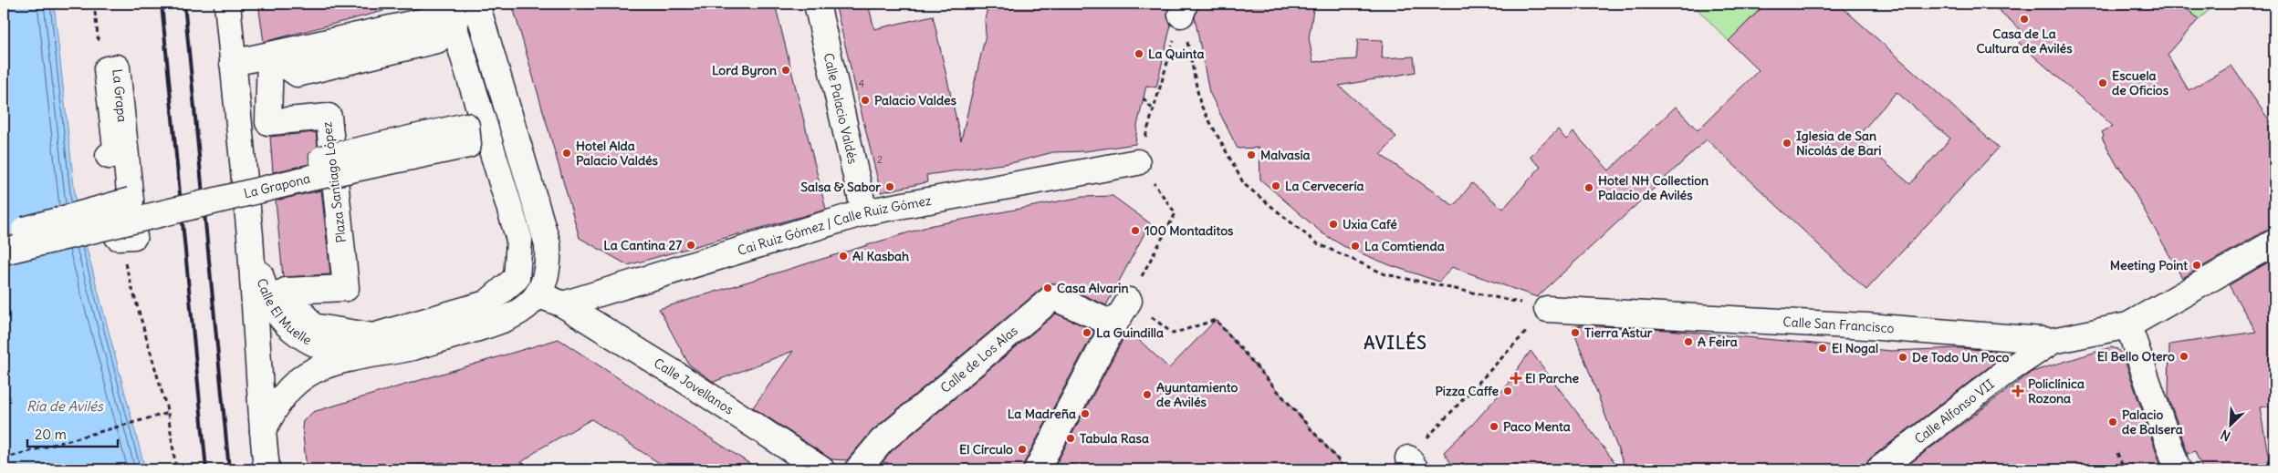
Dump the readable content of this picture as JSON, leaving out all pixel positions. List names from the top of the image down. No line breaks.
{"streets":{"street":["La Grapa","Calle Palacio Valdés","Plaza Santiago López","La Grapona","Cai Ruiz Gómez / Calle Ruiz Gómez","Calle El Muelle","Calle San Francisco","Calle de Los Alas","Calle Jovellanos","Calle Alfonso VII"]},"crossings":[["Calle Palacio Valdés","Cai Ruiz Gómez / Calle Ruiz Gómez"],["Cai Ruiz Gómez / Calle Ruiz Gómez","Calle Jovellanos"],["Calle San Francisco","Calle Alfonso VII"]],"districts":["AVILÉS"],"water":["Ría de Avilés"],"places":{"other":["Casa de La Cultura de Avilés","La Quinta","Lord Byron","Escuela de Oficios","Palacio Valdes","Iglesia de San Nicolás de Bari","Hotel Alda Palacio Valdés","Malvasía","La Cervecería","Salsa & Sabor","Hotel NH Collection Palacio de Avilés","Uxia Café","100 Montaditos","La Cantina 27","La Comtienda","Al Kasbah","Meeting Point","Casa Alvarin","La Guindilla","Tierra Astur","A Feira","El Nogal","El Bello Otero","De Todo Un Poco","Pizza Caffe","Ayuntamiento de Avilés","La Madreña","Palacio de Balsera","Paco Menta","Tabula Rasa","El Círculo"],"health":["El Parche","Policlínica Rozona"]},"house_numbers":["4","2"],"scale_bar":"20 m","north":"bottom left"}
